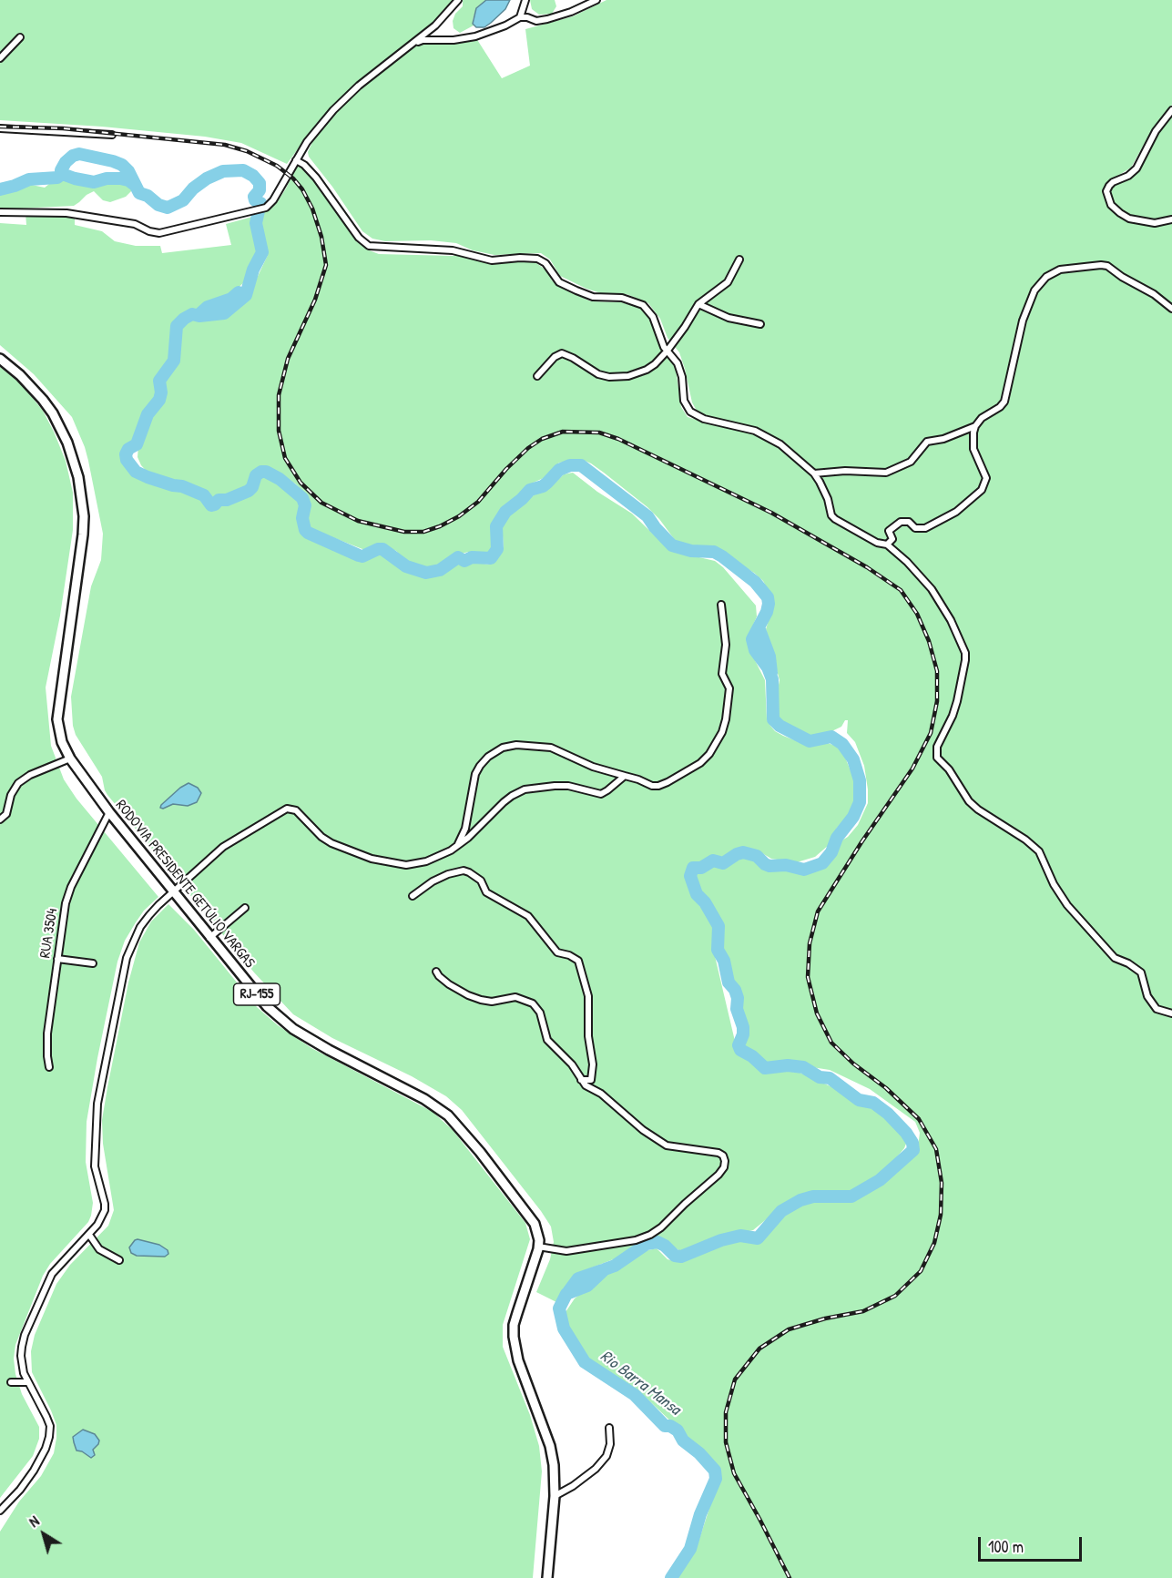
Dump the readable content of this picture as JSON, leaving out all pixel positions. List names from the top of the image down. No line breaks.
{"streets":{"main road":["RODOVIA PRESIDENTE GETÚLIO VARGAS","RJ-155"],"street":["RUA 3504"]},"crossings":[["RODOVIA PRESIDENTE GETÚLIO VARGAS","RUA 3504"]],"water":["Rio Barra Mansa"],"scale_bar":"100 m","north":"top left"}
